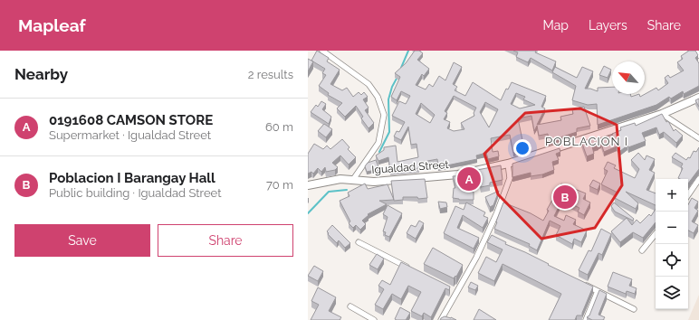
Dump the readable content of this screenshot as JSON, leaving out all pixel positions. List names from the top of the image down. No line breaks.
{"streets":{"street":["Igualdad Street"]},"districts":["POBLACION I"],"north":"top left","page":{"header":"Mapleaf","nav":["Map","Layers","Share"],"heading":["Nearby","2 results"],"list":[{"mark":"A","name":"0191608 CAMSON STORE","note":"Supermarket · Igualdad Street","value":"60 m"},{"mark":"B","name":"Poblacion I Barangay Hall","note":"Public building · Igualdad Street","value":"70 m"}],"pins":["A","B"],"map_buttons":["+","−"],"buttons":["Save","Share"]}}
